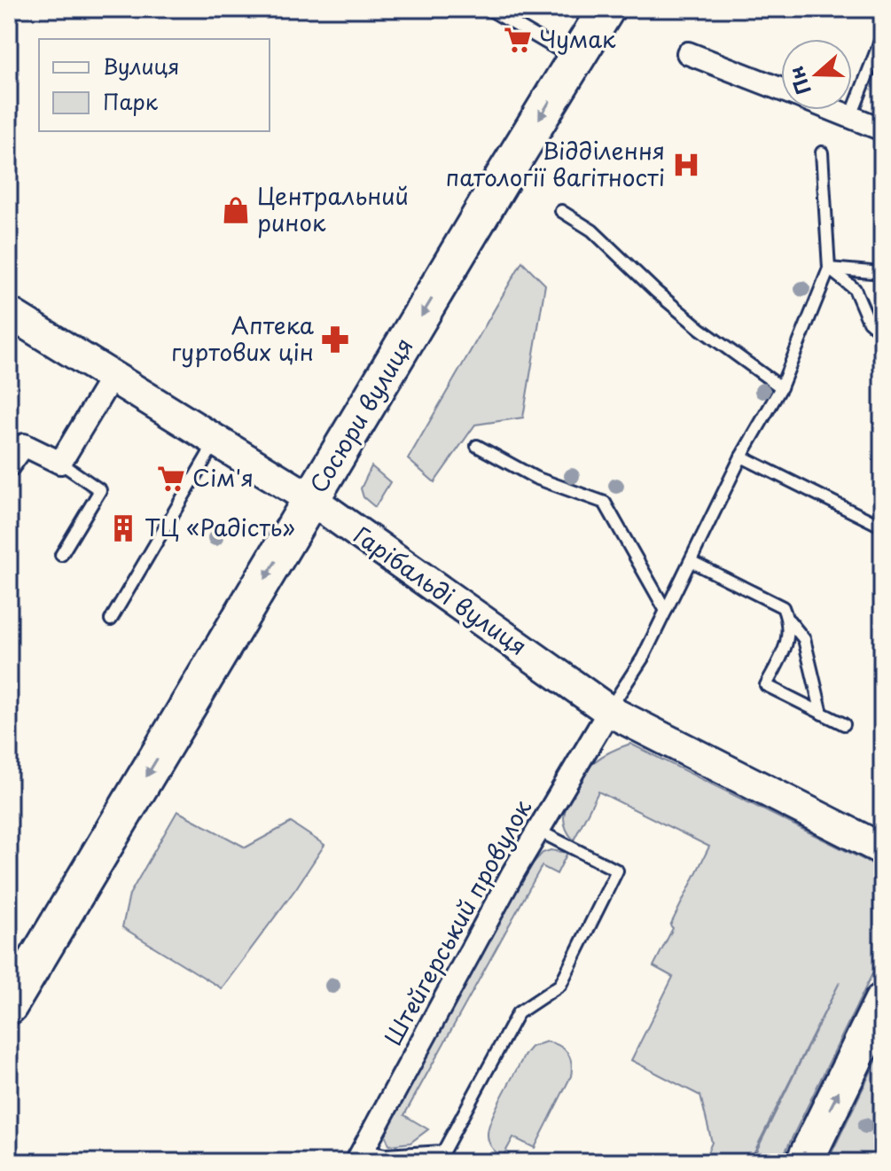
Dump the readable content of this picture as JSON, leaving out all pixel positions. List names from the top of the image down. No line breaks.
{"streets":{"main road":["Сосюри вулиця","Гарібальді вулиця"],"street":["Штейгерський провулок"]},"crossings":[["Сосюри вулиця","Гарібальді вулиця"],["Гарібальді вулиця","Штейгерський провулок"]],"one_way":["Сосюри вулиця"],"places":{"supermarket":["Чумак","Сім'я"],"hospital":["Відділення патології вагітності"],"shop":["Центральний ринок"],"pharmacy":["Аптека гуртових цін"],"building":["ТЦ «Радість»"]},"legend":["Вулиця","Парк"],"north":"left"}
